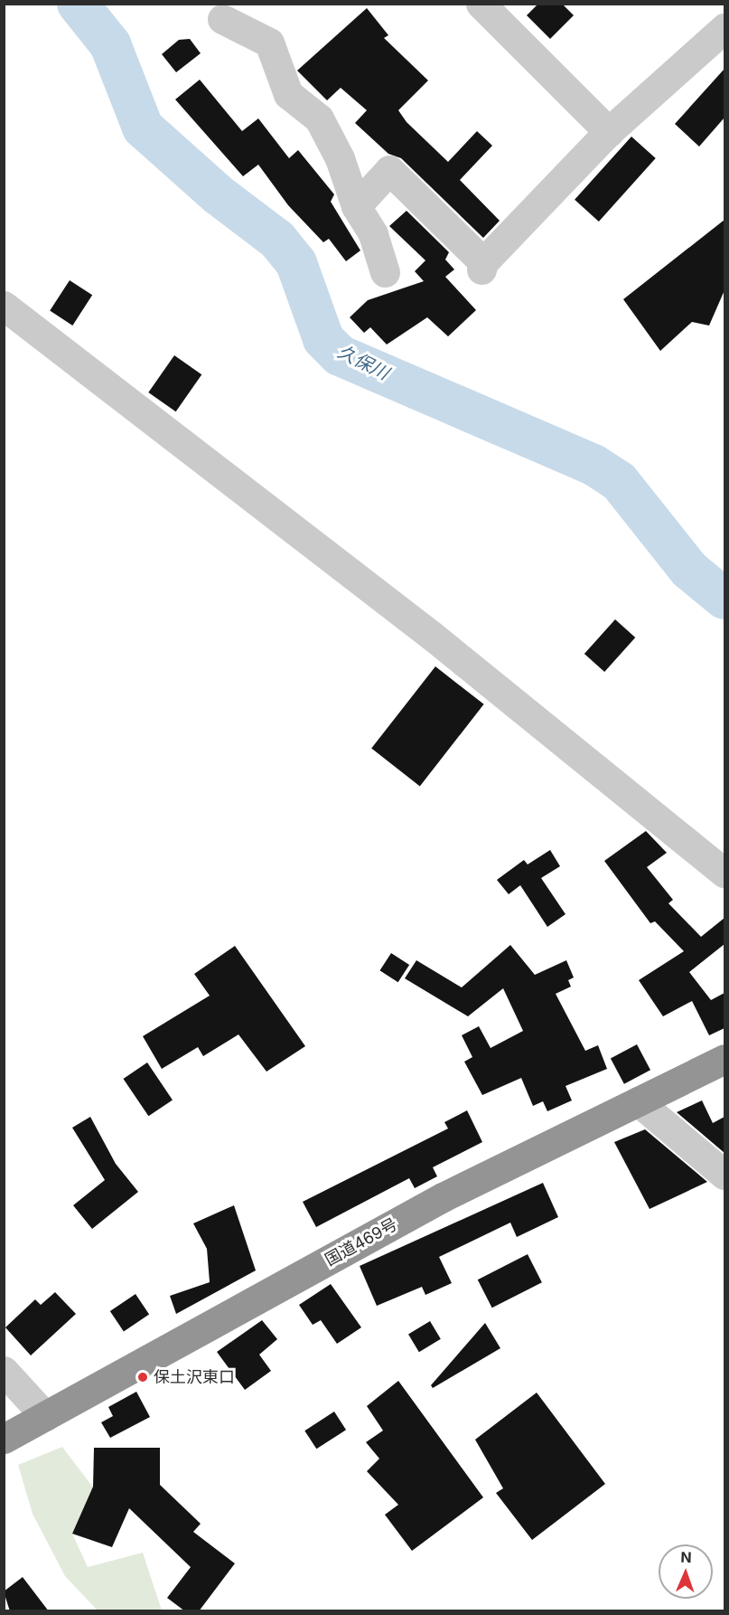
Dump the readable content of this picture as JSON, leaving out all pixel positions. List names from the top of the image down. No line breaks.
{"streets":{"highway":["国道469号"]},"water":["久保川"],"places":["保土沢東口"],"north":"top"}
